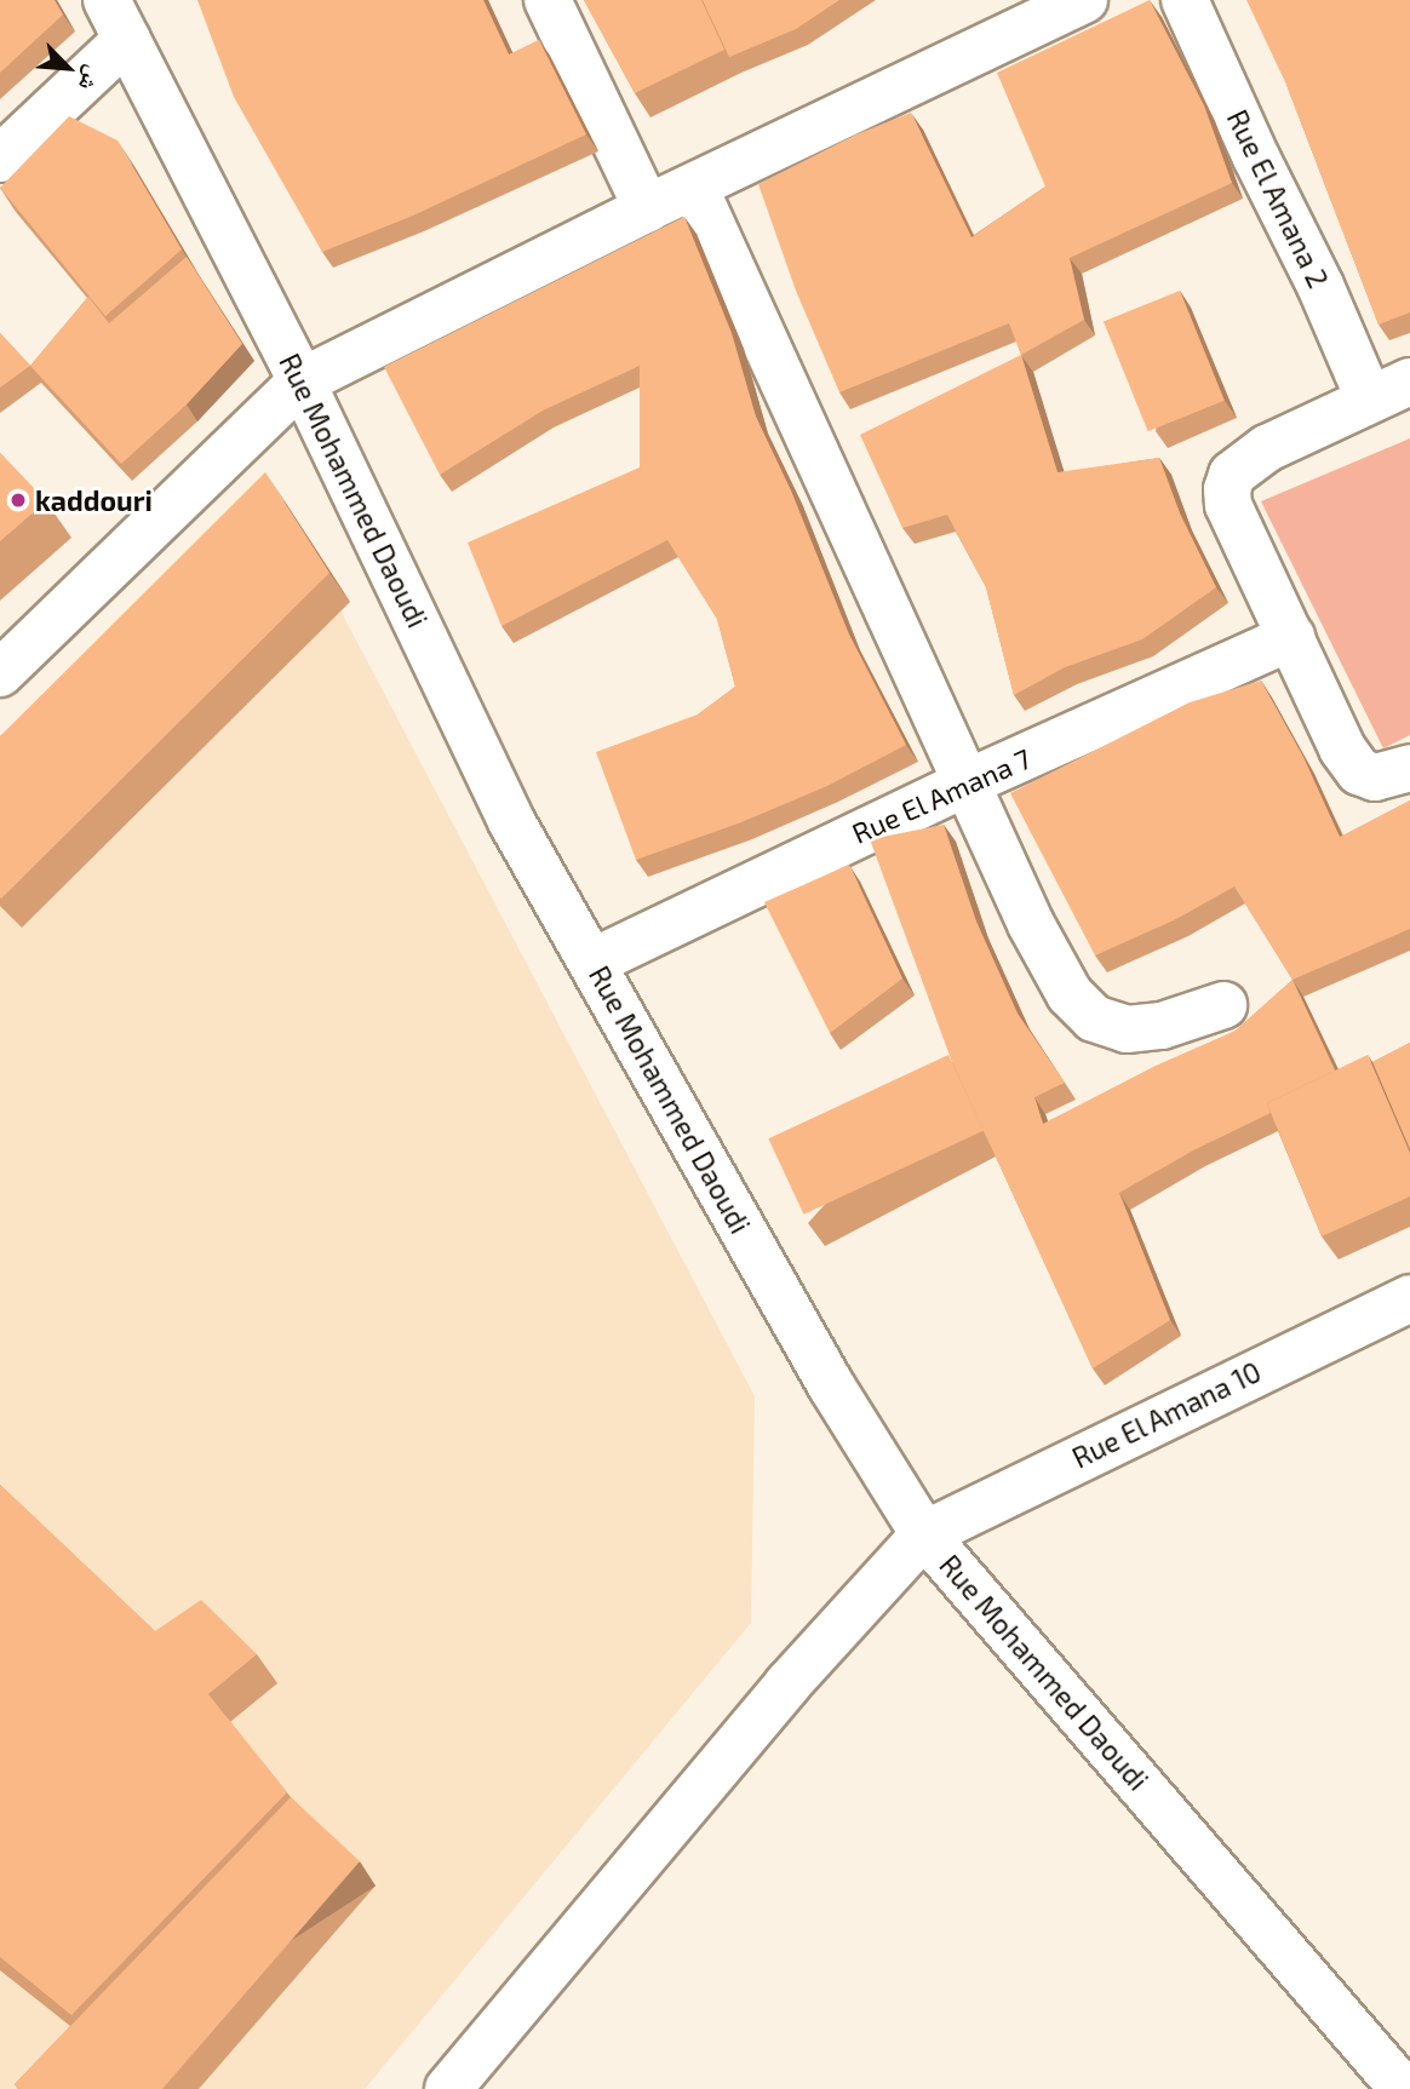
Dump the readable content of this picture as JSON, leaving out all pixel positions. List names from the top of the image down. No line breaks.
{"streets":{"street":["Rue El Amana 2","Rue Mohammed Daoudi","Rue El Amana 7","Rue El Amana 10"]},"crossings":[["Rue Mohammed Daoudi","Rue El Amana 7"],["Rue Mohammed Daoudi","Rue El Amana 10"]],"places":["kaddouri"],"north":"bottom right"}
